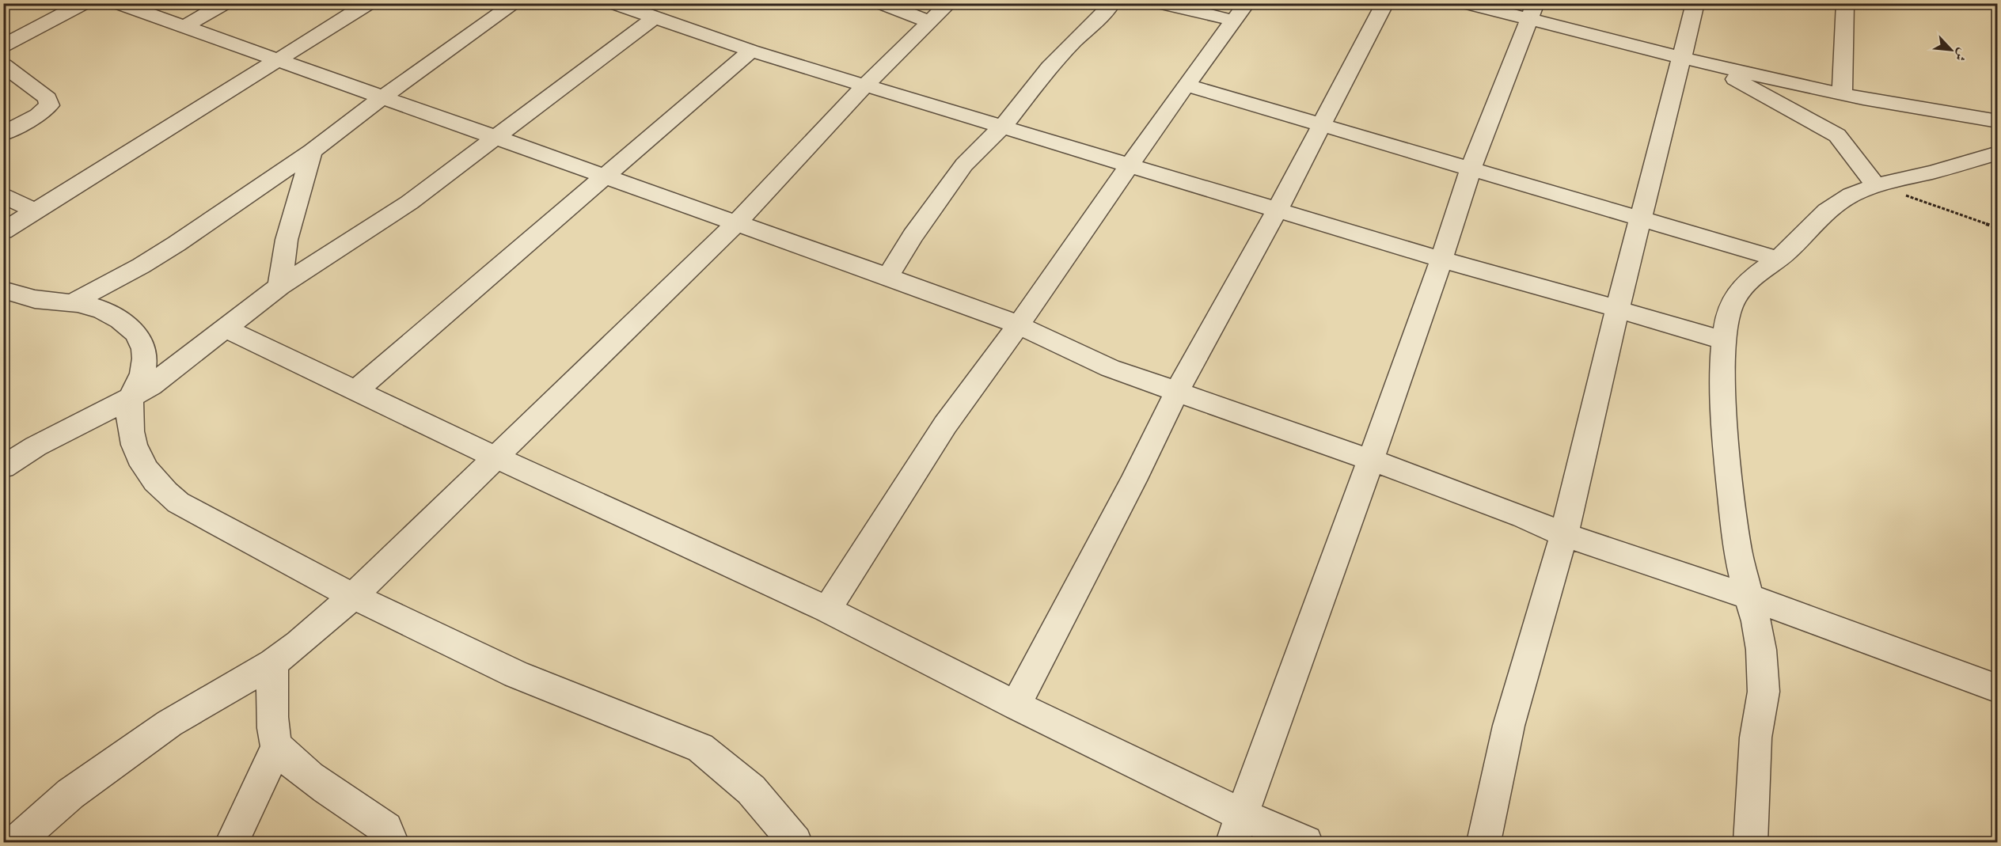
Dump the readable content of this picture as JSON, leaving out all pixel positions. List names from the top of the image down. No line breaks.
{"north":"bottom right"}
